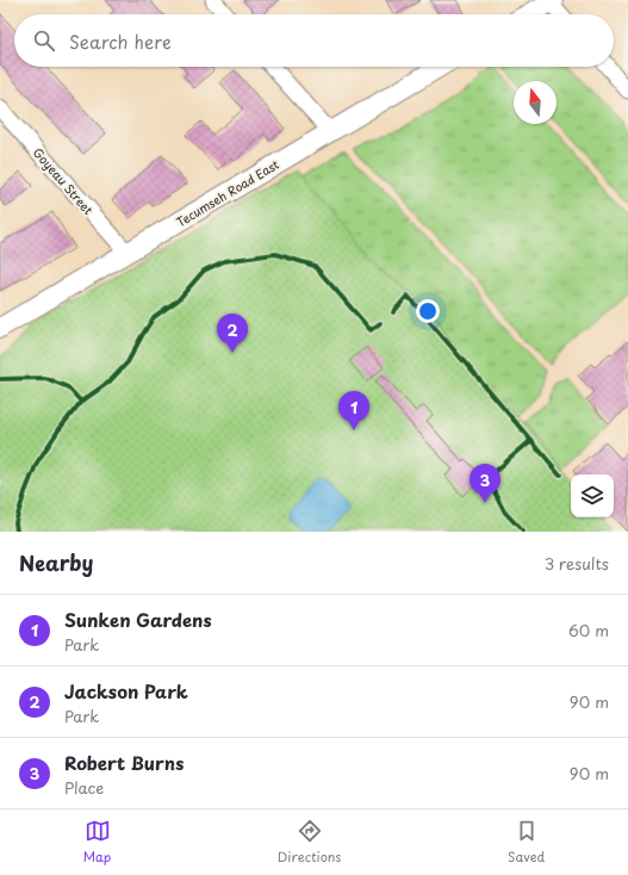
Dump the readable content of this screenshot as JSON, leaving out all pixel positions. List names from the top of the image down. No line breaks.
{"streets":{"main road":["Tecumseh Road East"],"street":["Goyeau Street"]},"crossings":[["Goyeau Street","Tecumseh Road East"]],"north":"top","page":{"search":"Search here","pins":["2","1","3"],"heading":["Nearby","3 results"],"list":[{"mark":"1","name":"Sunken Gardens","note":"Park","value":"60 m"},{"mark":"2","name":"Jackson Park","note":"Park","value":"90 m"},{"mark":"3","name":"Robert Burns","note":"Place","value":"90 m"}],"nav":["Map","Directions","Saved"]}}
